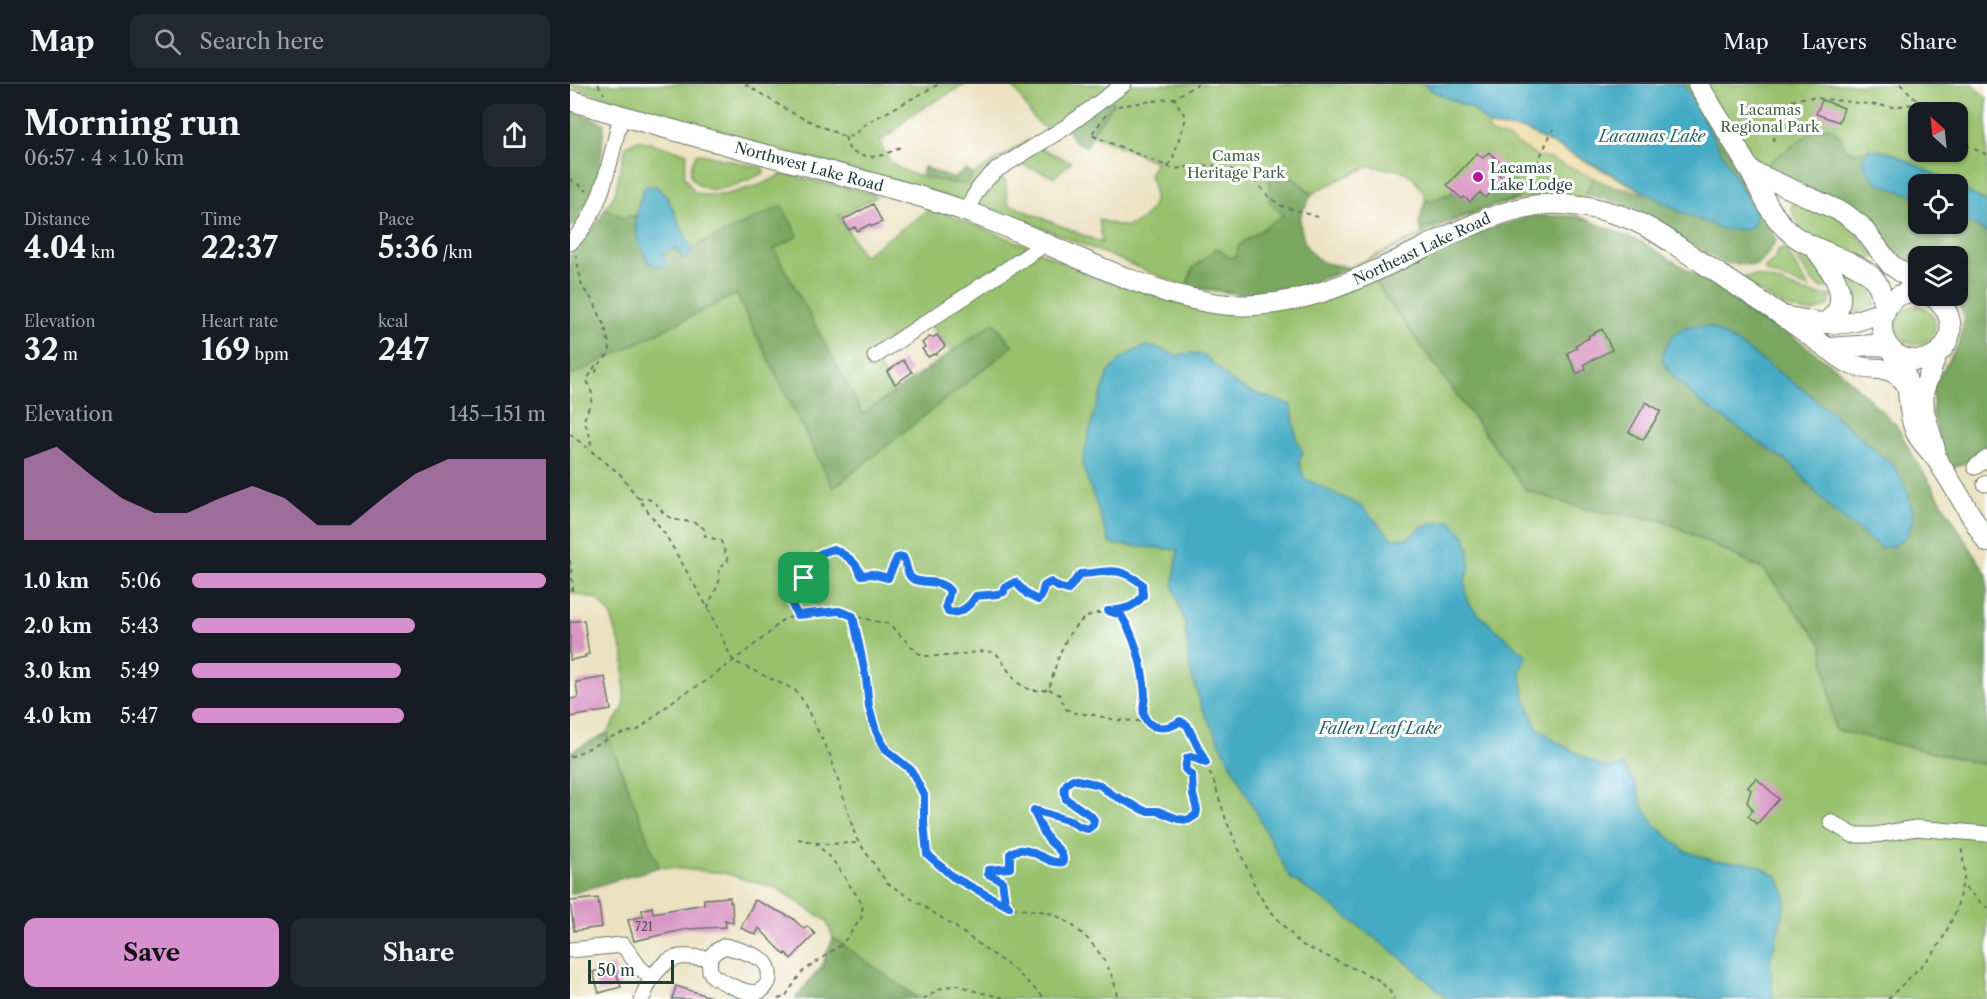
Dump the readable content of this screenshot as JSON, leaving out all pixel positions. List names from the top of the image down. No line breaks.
{"streets":{"main road":["Northwest Lake Road","Northeast Lake Road"]},"crossings":[["Northwest Lake Road","Northeast Lake Road"]],"water":["Lacamas Lake","Fallen Leaf Lake"],"parks":["Lacamas Regional Park","Camas Heritage Park"],"places":["Lacamas Lake Lodge"],"house_numbers":["721"],"scale_bar":"50 m","north":"top left","page":{"header":"Map","search":"Search here","nav":["Map","Layers","Share"],"heading":["Morning run","06:57 · 4 × 1.0 km"],"stats":[["Distance","4.04 km"],["Time","22:37"],["Pace","5:36 /km"],["Elevation","32 m"],["Heart rate","169 bpm"],["kcal","247"]],"chart":["Elevation","145–151 m"],"list":[{"name":"1.0 km","note":"5:06"},{"name":"2.0 km","note":"5:43"},{"name":"3.0 km","note":"5:49"},{"name":"4.0 km","note":"5:47"}],"buttons":["Save","Share"],"scale":"50 m"}}
